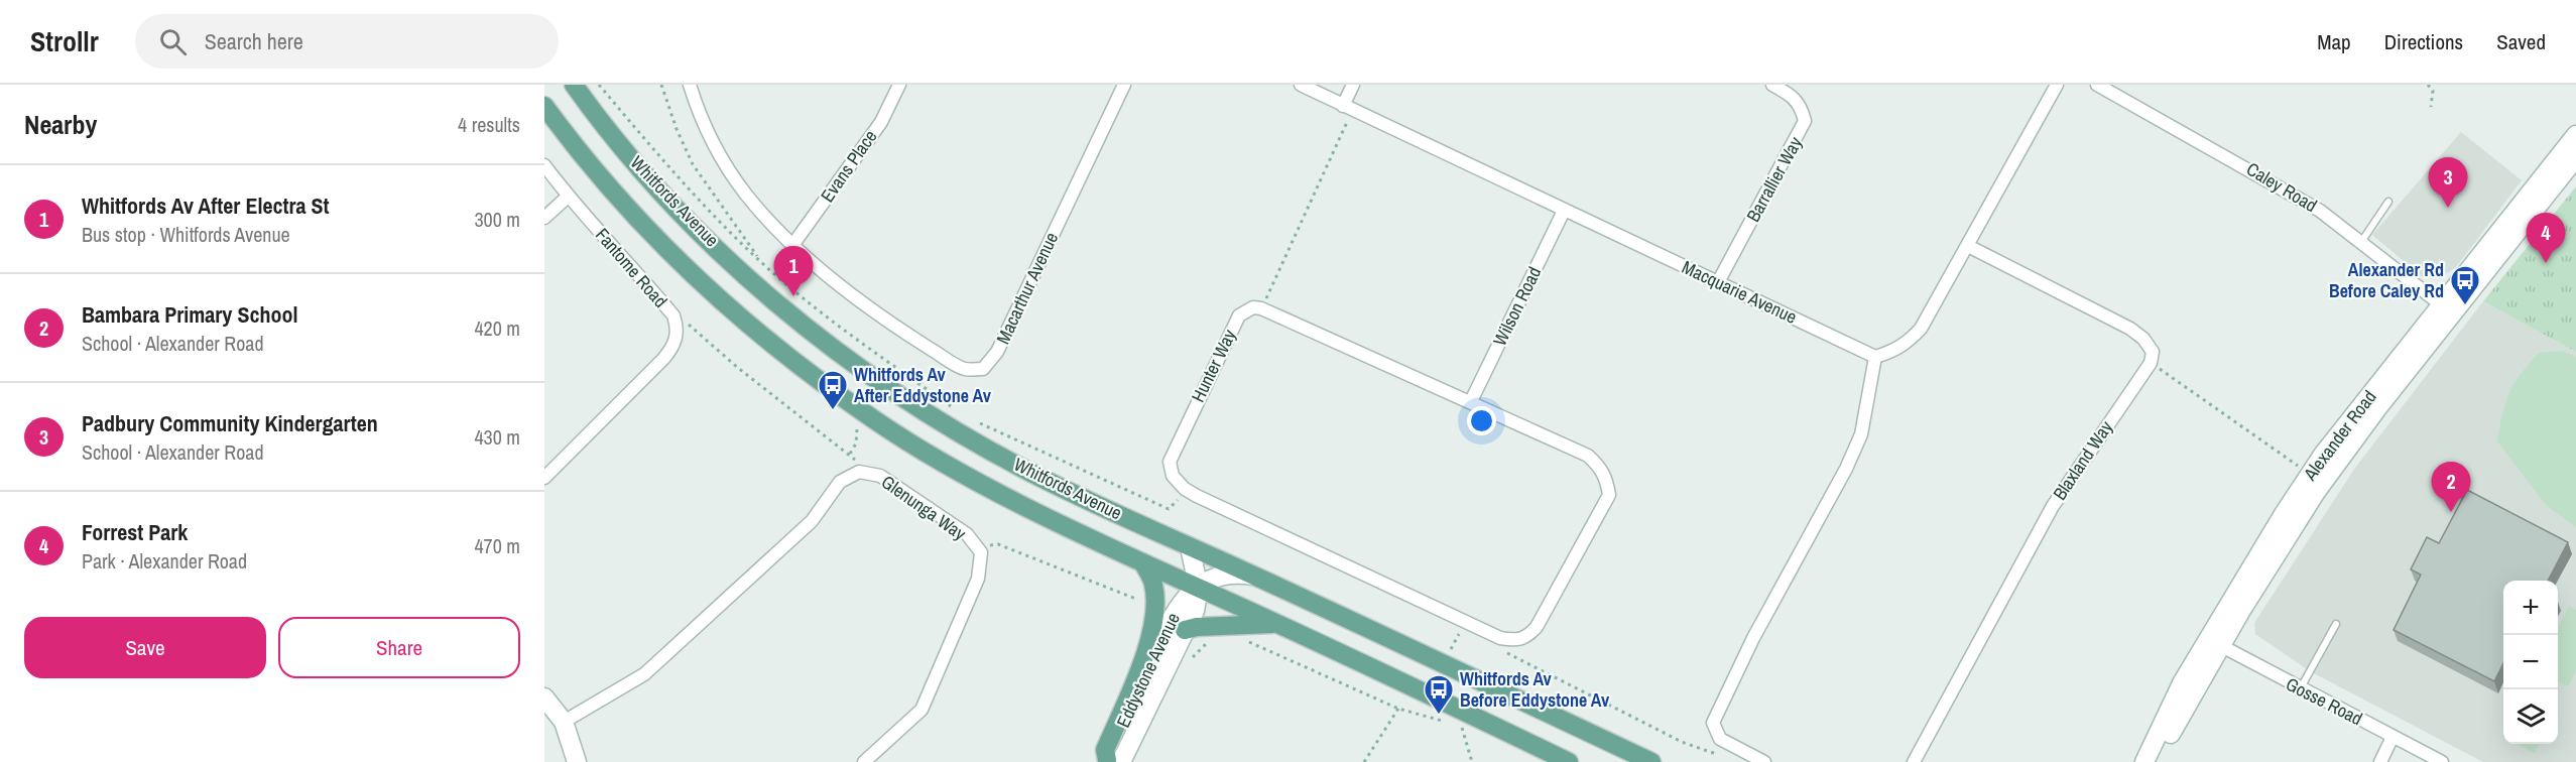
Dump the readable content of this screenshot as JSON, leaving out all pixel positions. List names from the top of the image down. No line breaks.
{"streets":{"main road":["Whitfords Avenue"],"street":["Evans Place","Barrallier Way","Caley Road","Fantome Road","Macarthur Avenue","Macquarie Avenue","Wilson Road","Hunter Way","Alexander Road","Blaxland Way","Glenunga Way","Eddystone Avenue","Gosse Road"]},"crossings":[["Evans Place","Macarthur Avenue"],["Barrallier Way","Macquarie Avenue"],["Caley Road","Alexander Road"],["Whitfords Avenue","Eddystone Avenue"],["Macquarie Avenue","Wilson Road"],["Wilson Road","Hunter Way"],["Alexander Road","Gosse Road"]],"places":{"bus stop":["Alexander Rd Before Caley Rd","Whitfords Av After Eddystone Av","Whitfords Av Before Eddystone Av"]},"page":{"header":"Strollr","search":"Search here","nav":["Map","Directions","Saved"],"heading":["Nearby","4 results"],"pins":["3","4","1","2"],"list":[{"mark":"1","name":"Whitfords Av After Electra St","note":"Bus stop · Whitfords Avenue","value":"300 m"},{"mark":"2","name":"Bambara Primary School","note":"School · Alexander Road","value":"420 m"},{"mark":"3","name":"Padbury Community Kindergarten","note":"School · Alexander Road","value":"430 m"},{"mark":"4","name":"Forrest Park","note":"Park · Alexander Road","value":"470 m"}],"map_buttons":["+","−"],"buttons":["Save","Share"]}}
